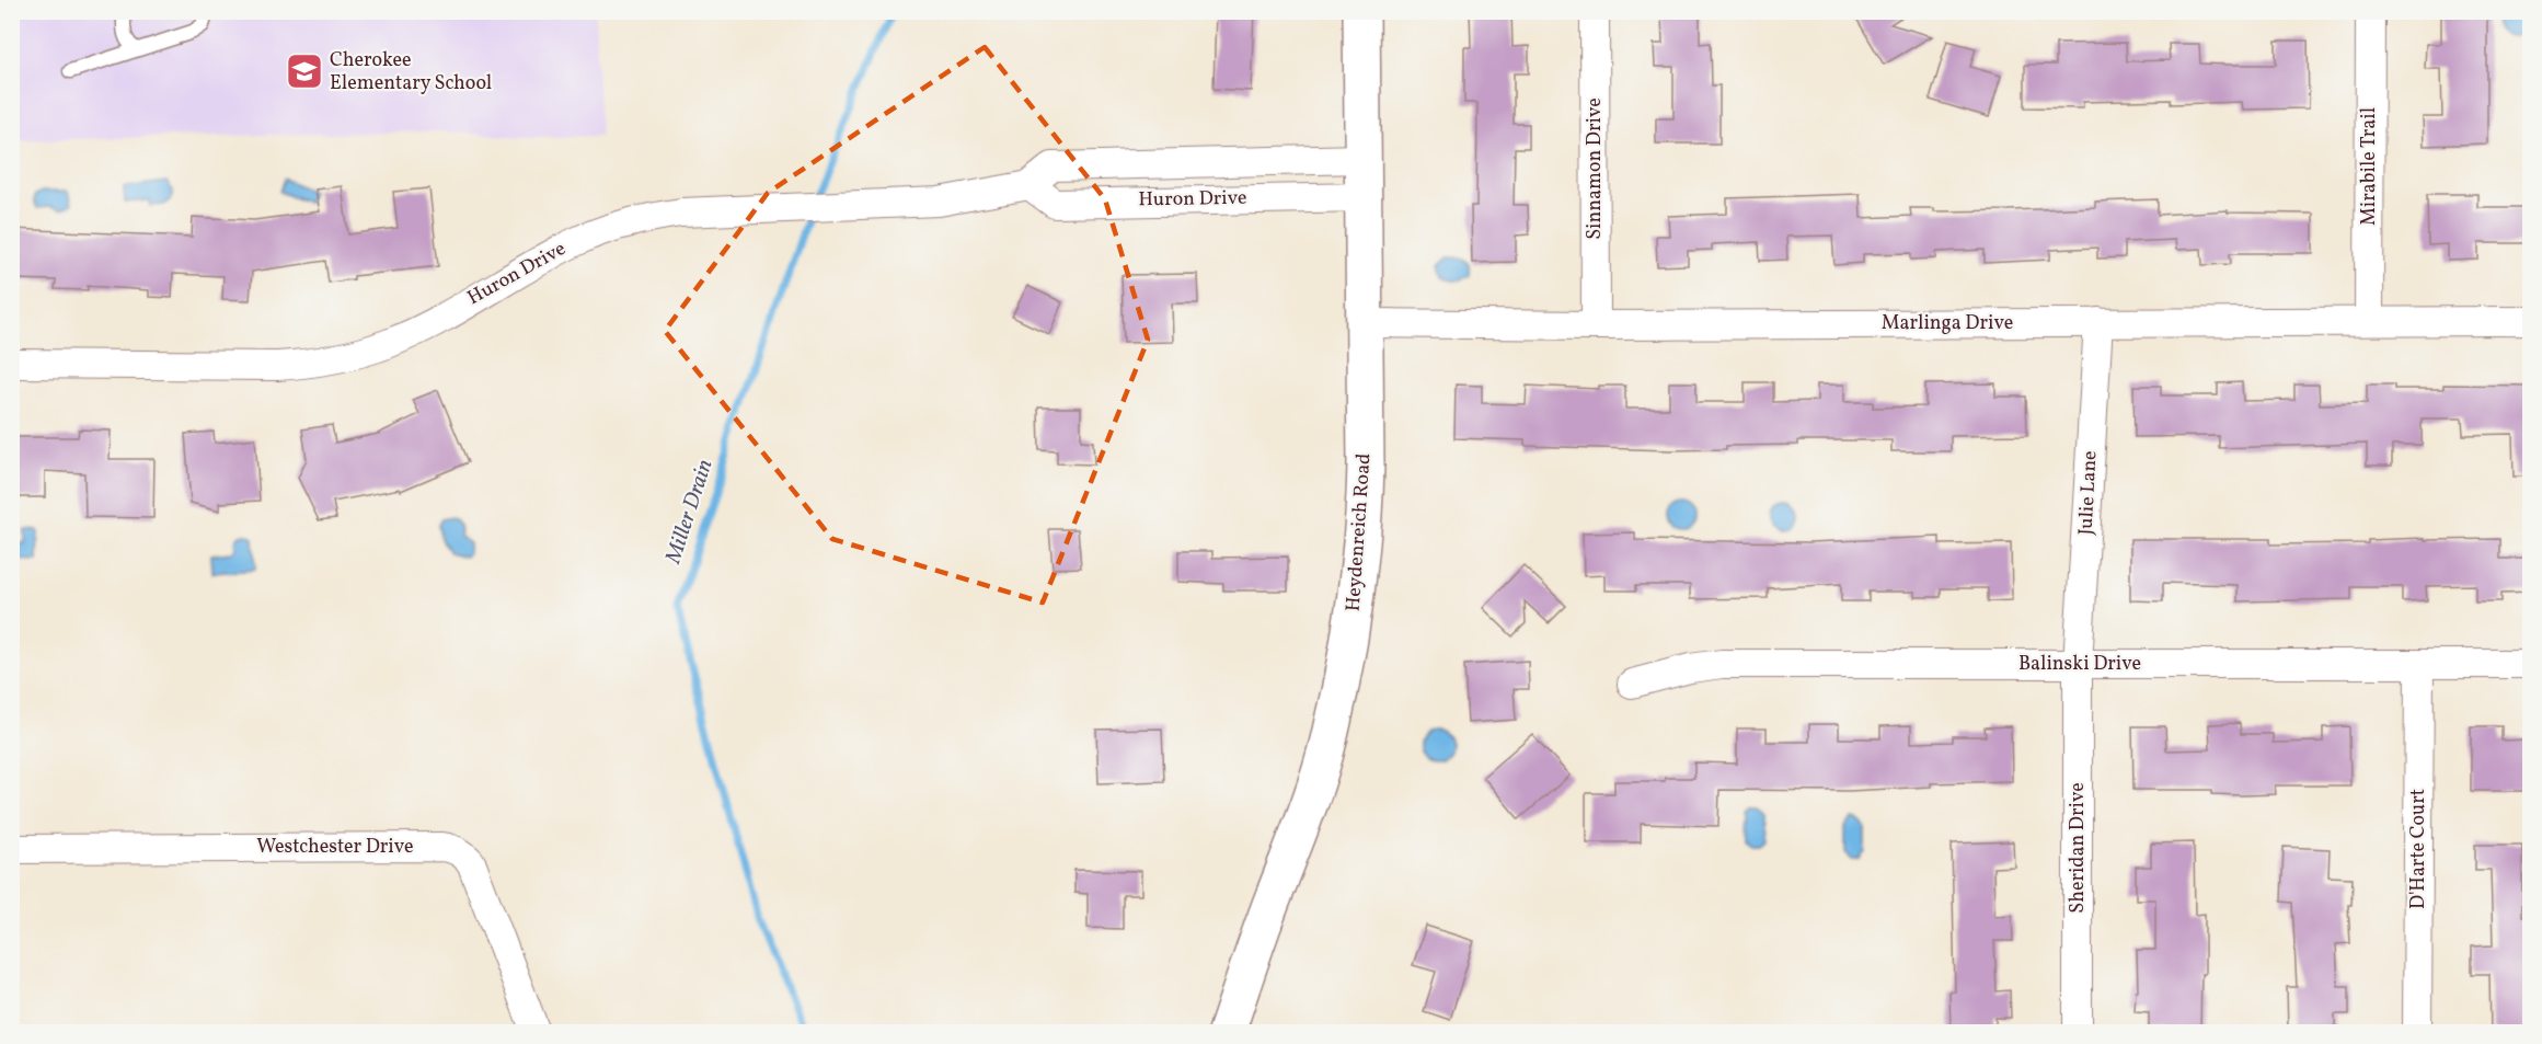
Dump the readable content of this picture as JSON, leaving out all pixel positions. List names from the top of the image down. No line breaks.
{"streets":{"street":["Mirabile Trail","Sinnamon Drive","Huron Drive","Marlinga Drive","Julie Lane","Heydenreich Road","Balinski Drive","Westchester Drive","Sheridan Drive","D'Harte Court"]},"crossings":[["Mirabile Trail","Marlinga Drive"],["Sinnamon Drive","Marlinga Drive"],["Huron Drive","Heydenreich Road"],["Marlinga Drive","Julie Lane"],["Marlinga Drive","Heydenreich Road"],["Julie Lane","Balinski Drive"],["Julie Lane","Sheridan Drive"],["Balinski Drive","Sheridan Drive"],["Balinski Drive","D'Harte Court"]],"water":["Miller Drain"],"places":{"school or university":["Cherokee Elementary School"]}}
